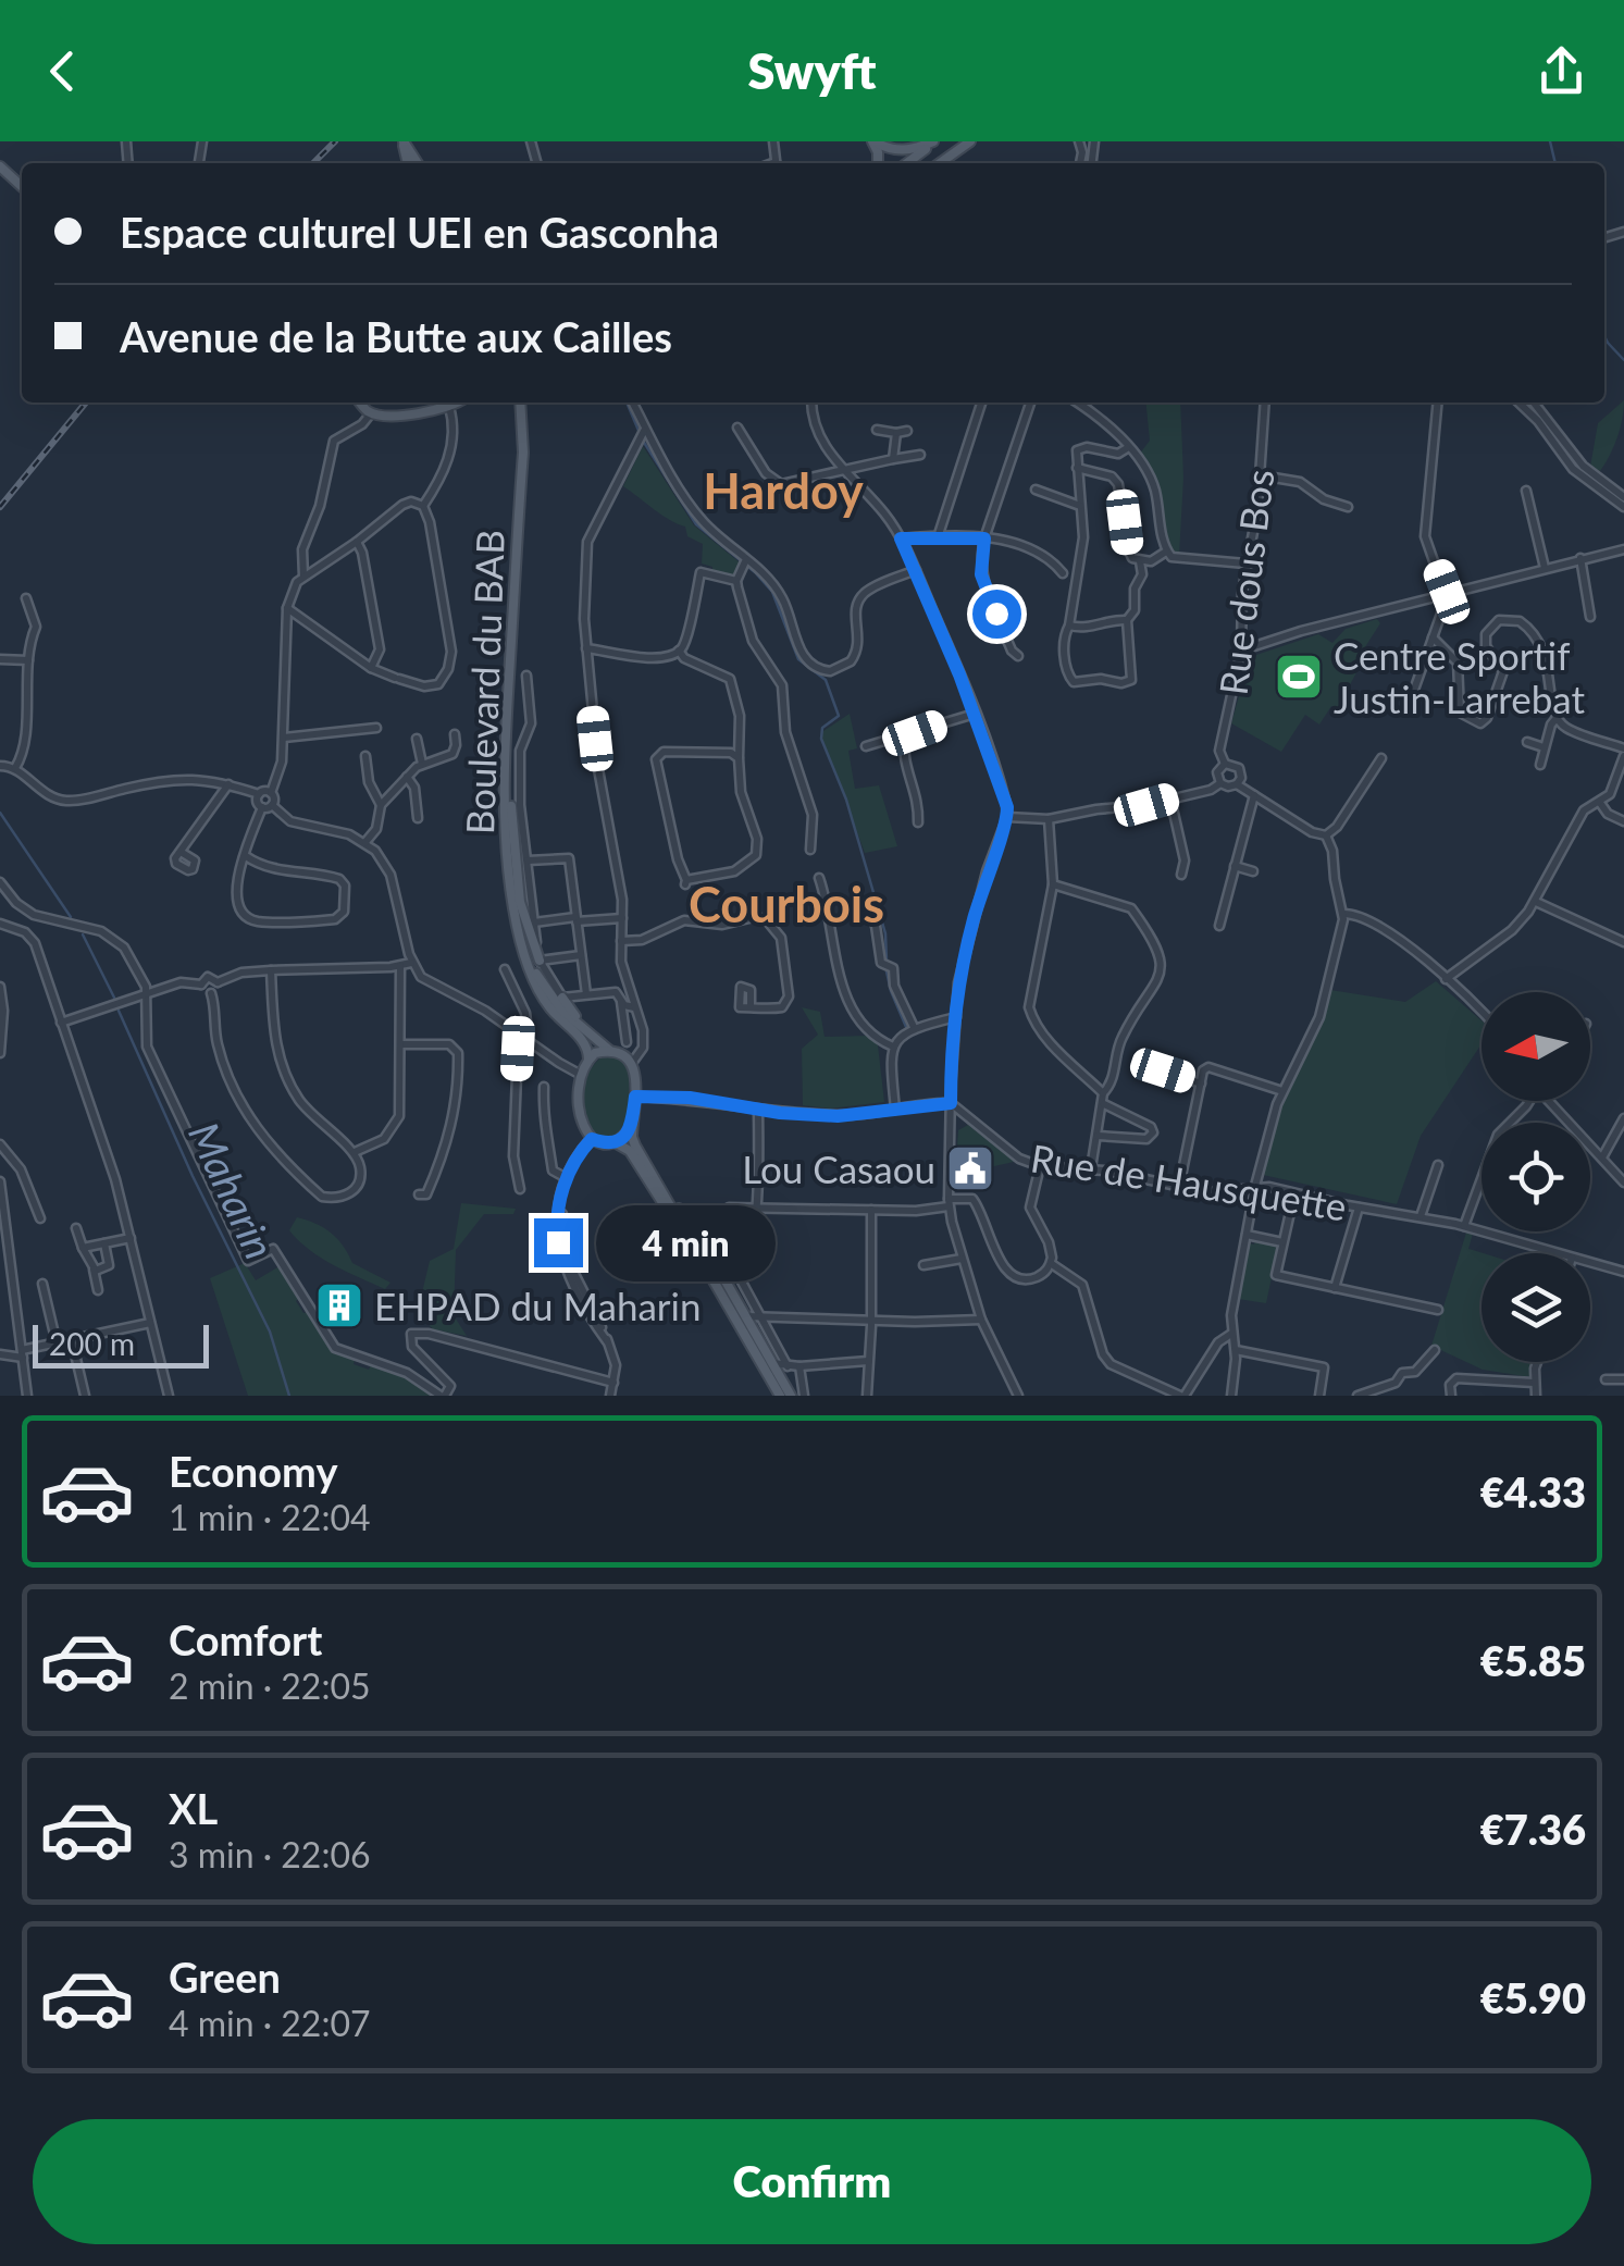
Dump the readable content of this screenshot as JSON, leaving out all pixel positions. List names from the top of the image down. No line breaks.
{"streets":{"main road":["Boulevard du BAB"],"street":["Rue dous Bos","Rue de Hausquette"]},"districts":["Hardoy","Courbois"],"water":["Maharin"],"places":{"sports":["Centre Sportif Justin-Larrebat"],"public building":["Lou Casaou"],"building":["EHPAD du Maharin"]},"scale_bar":"200 m","north":"left","page":{"header":"Swyft","banner":["Espace culturel UEI en Gasconha","Avenue de la Butte aux Cailles"],"bubble":"4 min","scale":"200 m","list":[{"name":"Economy","note":"1 min · 22:04","value":"€4.33"},{"name":"Comfort","note":"2 min · 22:05","value":"€5.85"},{"name":"XL","note":"3 min · 22:06","value":"€7.36"},{"name":"Green","note":"4 min · 22:07","value":"€5.90"}],"buttons":"Confirm"}}
